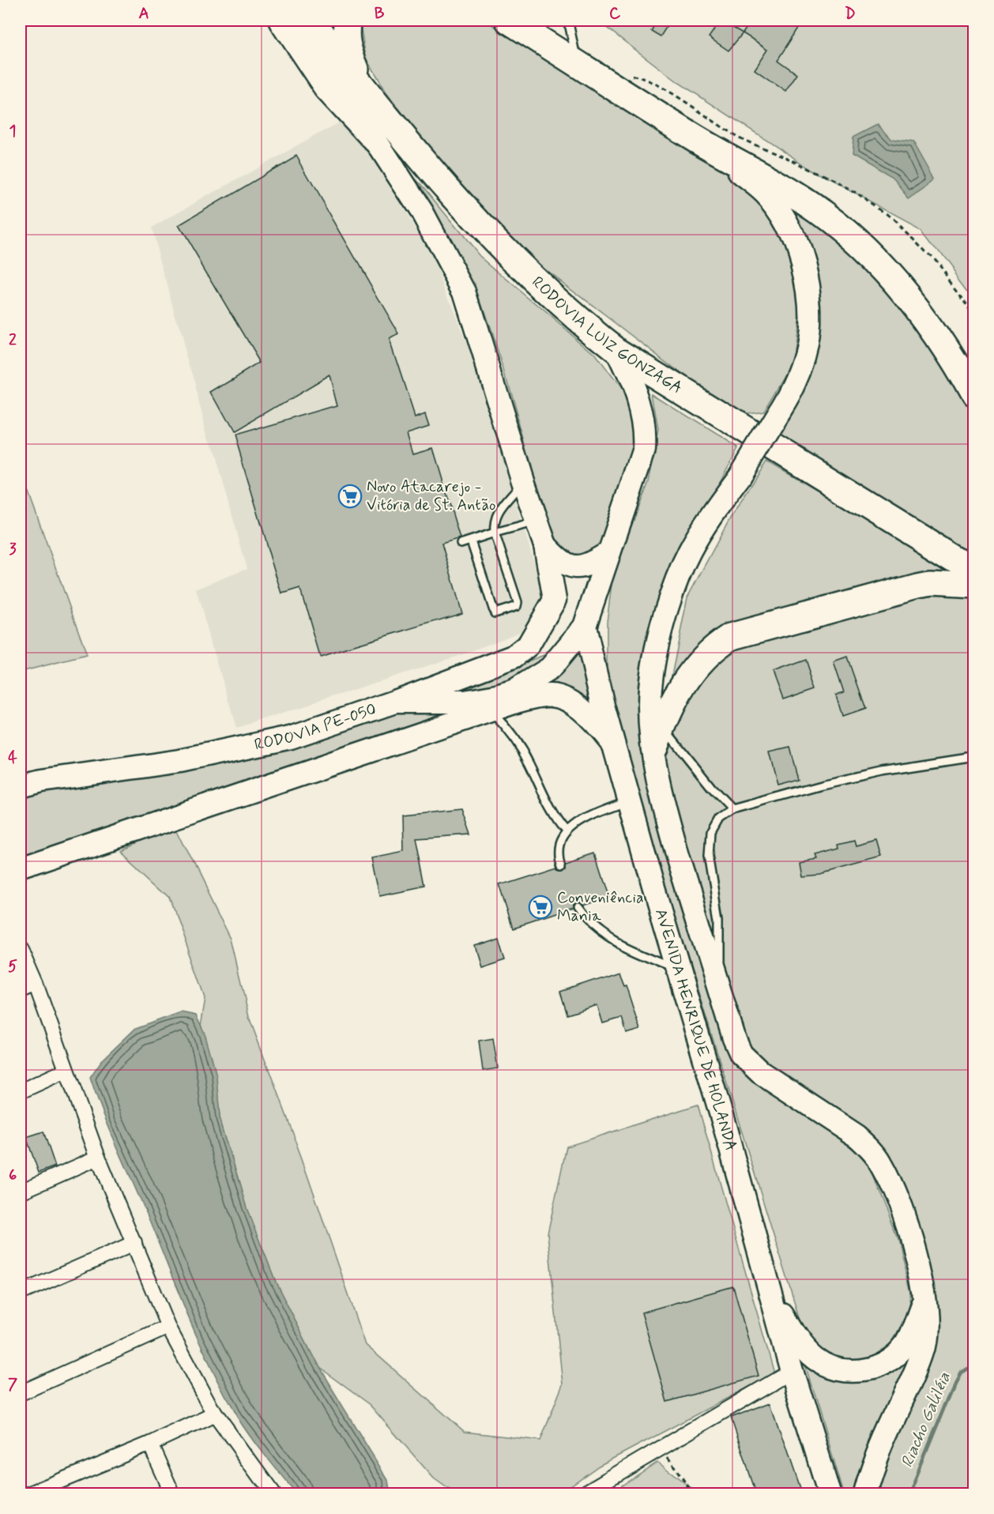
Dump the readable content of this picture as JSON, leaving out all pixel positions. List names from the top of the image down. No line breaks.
{"streets":{"highway":["RODOVIA LUIZ GONZAGA"],"main road":["RODOVIA PE-050","AVENIDA HENRIQUE DE HOLANDA"]},"crossings":[["RODOVIA PE-050","AVENIDA HENRIQUE DE HOLANDA"]],"water":["Riacho Galiléia"],"places":{"supermarket":["Novo Atacarejo - Vitória de St. Antão","Conveniência Mania"]},"grid":{"columns":["A","B","C","D"],"rows":["1","2","3","4","5","6","7"]}}
